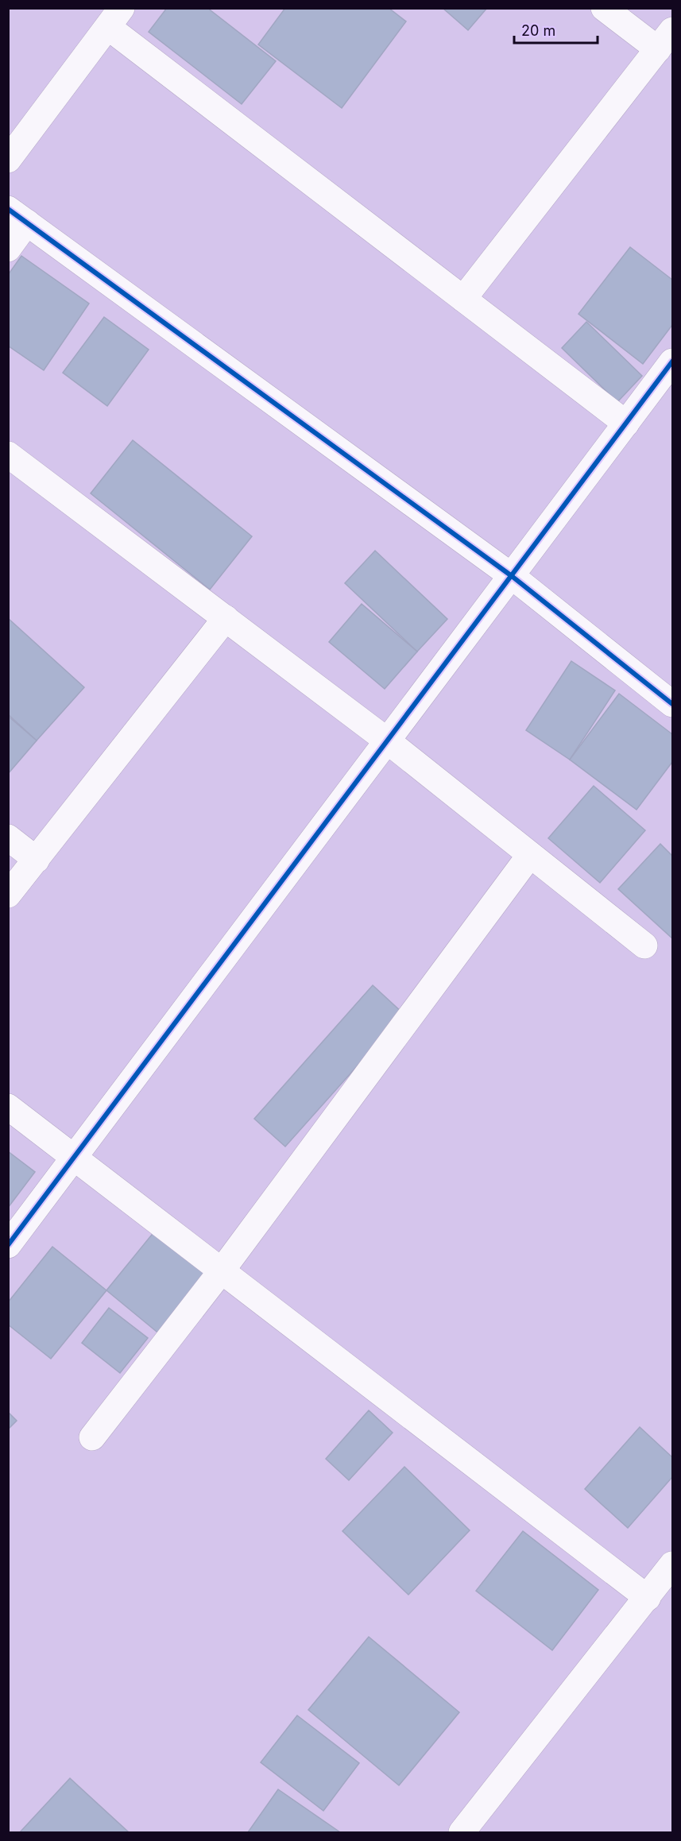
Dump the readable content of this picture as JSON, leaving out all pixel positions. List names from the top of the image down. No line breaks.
{"scale_bar":"20 m"}
